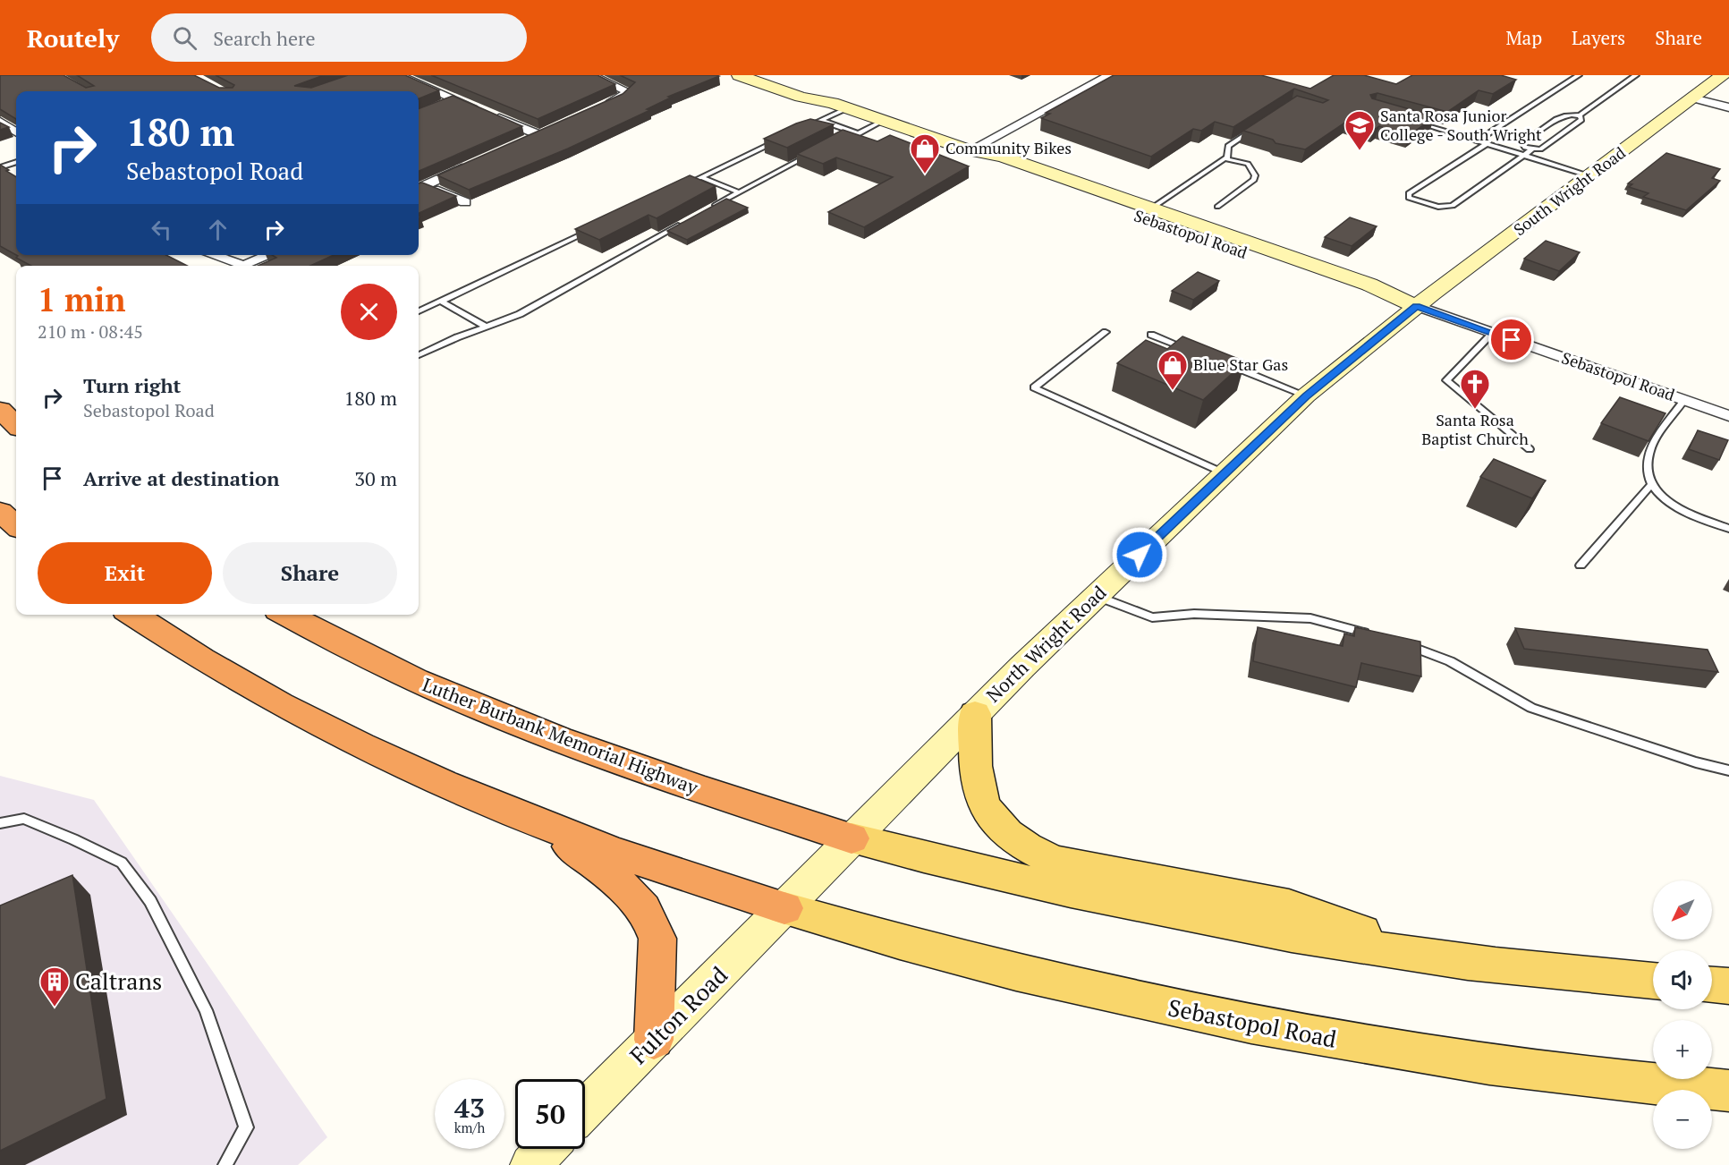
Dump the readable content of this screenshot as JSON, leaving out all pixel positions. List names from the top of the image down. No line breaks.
{"streets":{"highway":["Luther Burbank Memorial Highway"],"main road":["South Wright Road","Sebastopol Road","North Wright Road","Fulton Road"]},"crossings":[["South Wright Road","Sebastopol Road"],["South Wright Road","North Wright Road"],["Sebastopol Road","North Wright Road"],["Sebastopol Road","Fulton Road"],["North Wright Road","Luther Burbank Memorial Highway"],["North Wright Road","Fulton Road"]],"places":{"school or university":["Santa Rosa Junior College - South Wright"],"shop":["Community Bikes","Blue Star Gas"],"church":["Santa Rosa Baptist Church"],"building":["Caltrans"]},"north":"bottom left","page":{"header":"Routely","search":"Search here","nav":["Map","Layers","Share"],"turn":["180 m","Sebastopol Road"],"heading":["1 min","210 m · 08:45"],"list":[{"name":"Turn right","note":"Sebastopol Road","value":"180 m"},{"name":"Arrive at destination","value":"30 m"}],"buttons":["Exit","Share"],"map_buttons":["+","−"],"speed":"43 km/h","limit":"50"}}
